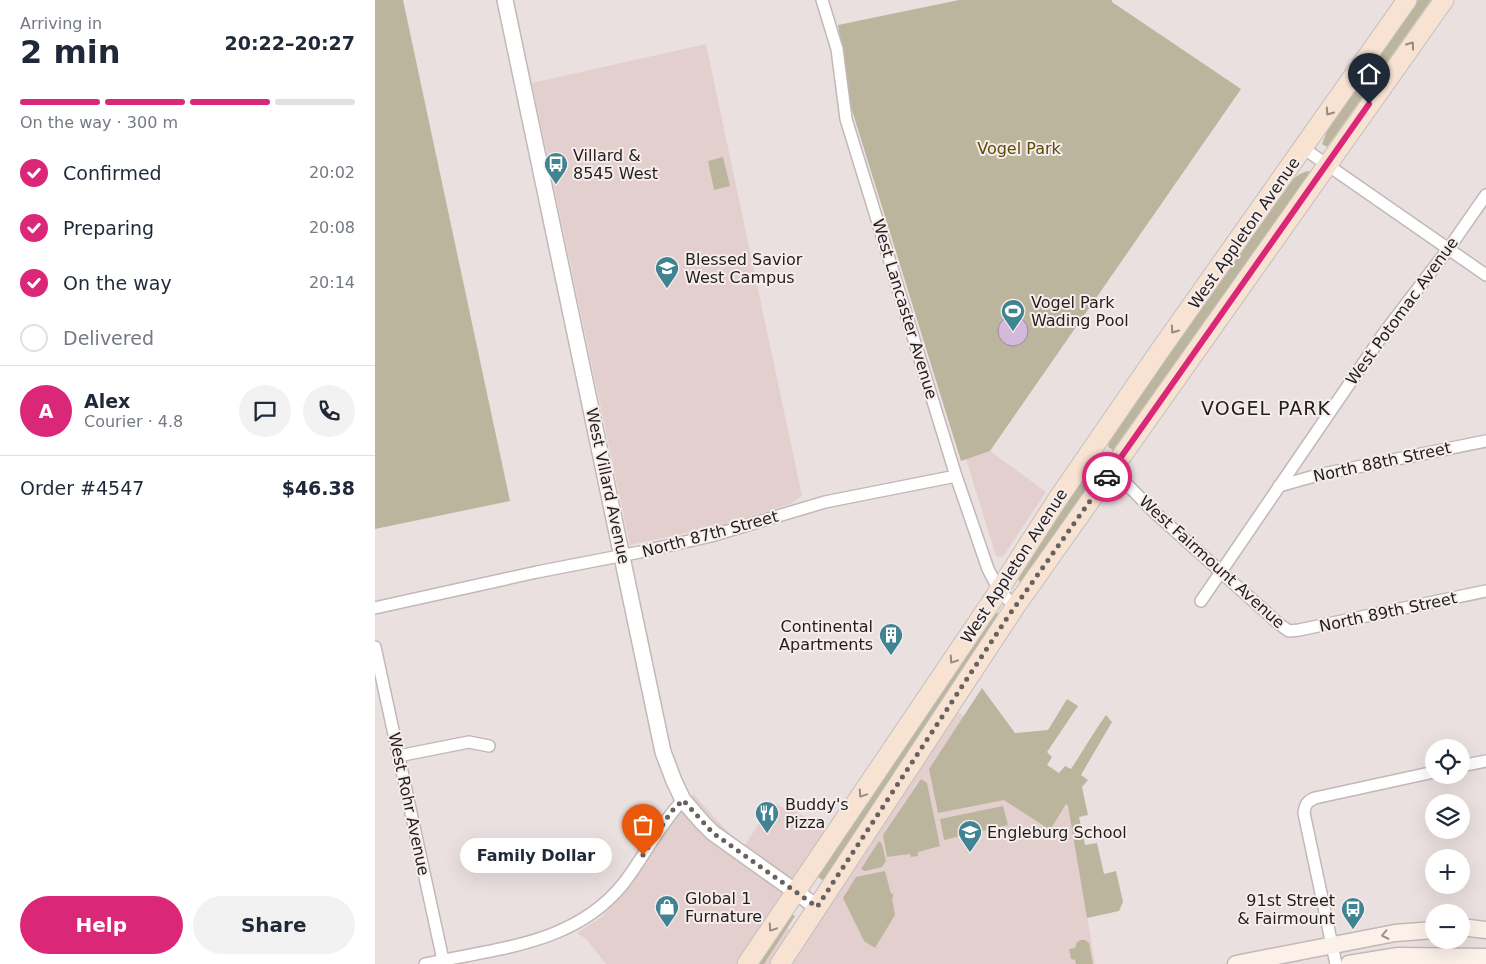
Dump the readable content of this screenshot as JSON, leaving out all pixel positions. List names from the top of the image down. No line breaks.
{"streets":{"main road":["West Appleton Avenue"],"street":["West Lancaster Avenue","West Potomac Avenue","North 88th Street","West Villard Avenue","North 87th Street","West Fairmount Avenue","North 89th Street","West Rohr Avenue"]},"crossings":[["West Appleton Avenue","West Lancaster Avenue"],["West Appleton Avenue","West Villard Avenue"],["West Appleton Avenue","West Fairmount Avenue"],["West Lancaster Avenue","North 87th Street"],["West Potomac Avenue","North 88th Street"],["West Potomac Avenue","West Fairmount Avenue"],["West Villard Avenue","North 87th Street"],["West Fairmount Avenue","North 89th Street"]],"districts":["VOGEL PARK"],"parks":["Vogel Park"],"places":{"bus stop":["Villard & 8545 West","91st Street & Fairmount"],"school or university":["Blessed Savior West Campus","Engleburg School"],"sports":["Vogel Park Wading Pool"],"building":["Continental Apartments"],"restaurant":["Buddy's Pizza"],"other":["Family Dollar"],"shop":["Global 1 Furnature"]},"page":{"heading":["2 min","Arriving in","20:22–20:27"],"panel":["Alex","Courier · 4.8","Order #4547","$46.38"],"bar":"On the way · 300 m","list":[["Confirmed","20:02"],["Preparing","20:08"],["On the way","20:14"],"Delivered"],"round":"A","map_buttons":["+","−"],"bubble":"Family Dollar","buttons":["Help","Share"]}}
